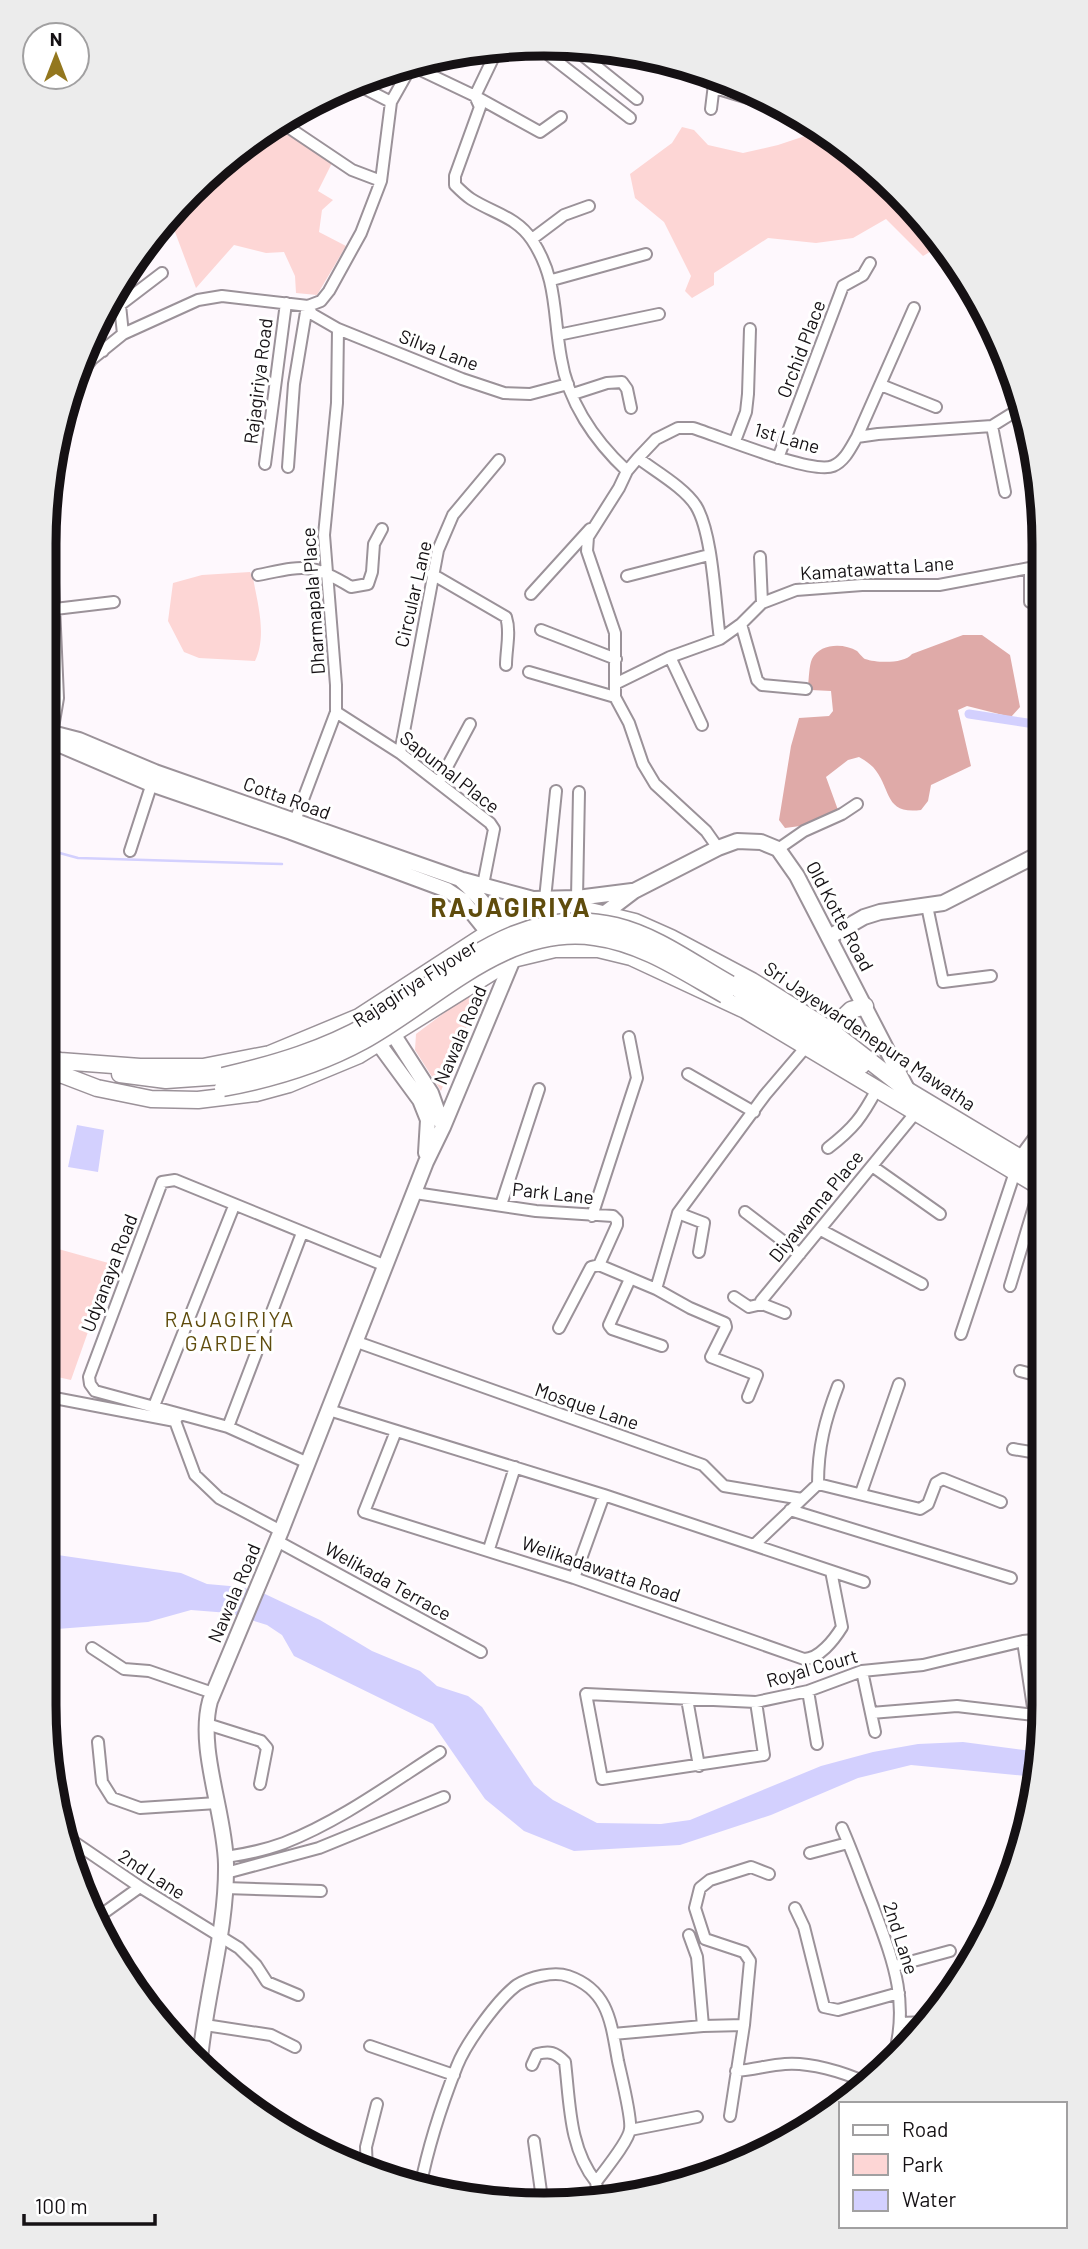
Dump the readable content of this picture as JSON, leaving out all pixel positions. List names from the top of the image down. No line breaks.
{"streets":{"highway":["Rajagiriya Flyover","Sri Jayewardenepura Mawatha"],"main road":["Cotta Road","Old Kotte Road","Nawala Road"],"street":["Orchid Place","Silva Lane","Rajagiriya Road","1st Lane","Kamatawatta Lane","Circular Lane","Dharmapala Place","Sapumal Place","Park Lane","Diyawanna Place","Udyanaya Road","Mosque Lane","Welikadawatta Road","Welikada Terrace","Royal Court","2nd Lane"]},"crossings":[["Orchid Place","1st Lane"],["Silva Lane","Rajagiriya Road"],["Silva Lane","Dharmapala Place"],["Circular Lane","Sapumal Place"],["Dharmapala Place","Sapumal Place"],["Dharmapala Place","Cotta Road"],["Cotta Road","Sri Jayewardenepura Mawatha"],["Old Kotte Road","Rajagiriya Flyover"],["Old Kotte Road","Sri Jayewardenepura Mawatha"],["Rajagiriya Flyover","Sri Jayewardenepura Mawatha"],["Rajagiriya Flyover","Diyawanna Place"],["Nawala Road","Sri Jayewardenepura Mawatha"],["Nawala Road","Park Lane"],["Nawala Road","Udyanaya Road"],["Nawala Road","Mosque Lane"],["Nawala Road","Welikada Terrace"],["Nawala Road","2nd Lane"],["Sri Jayewardenepura Mawatha","Diyawanna Place"],["Udyanaya Road","Welikada Terrace"]],"districts":["RAJAGIRIYA","RAJAGIRIYA GARDEN"],"legend":["Road","Park","Water"],"scale_bar":"100 m","north":"top"}
